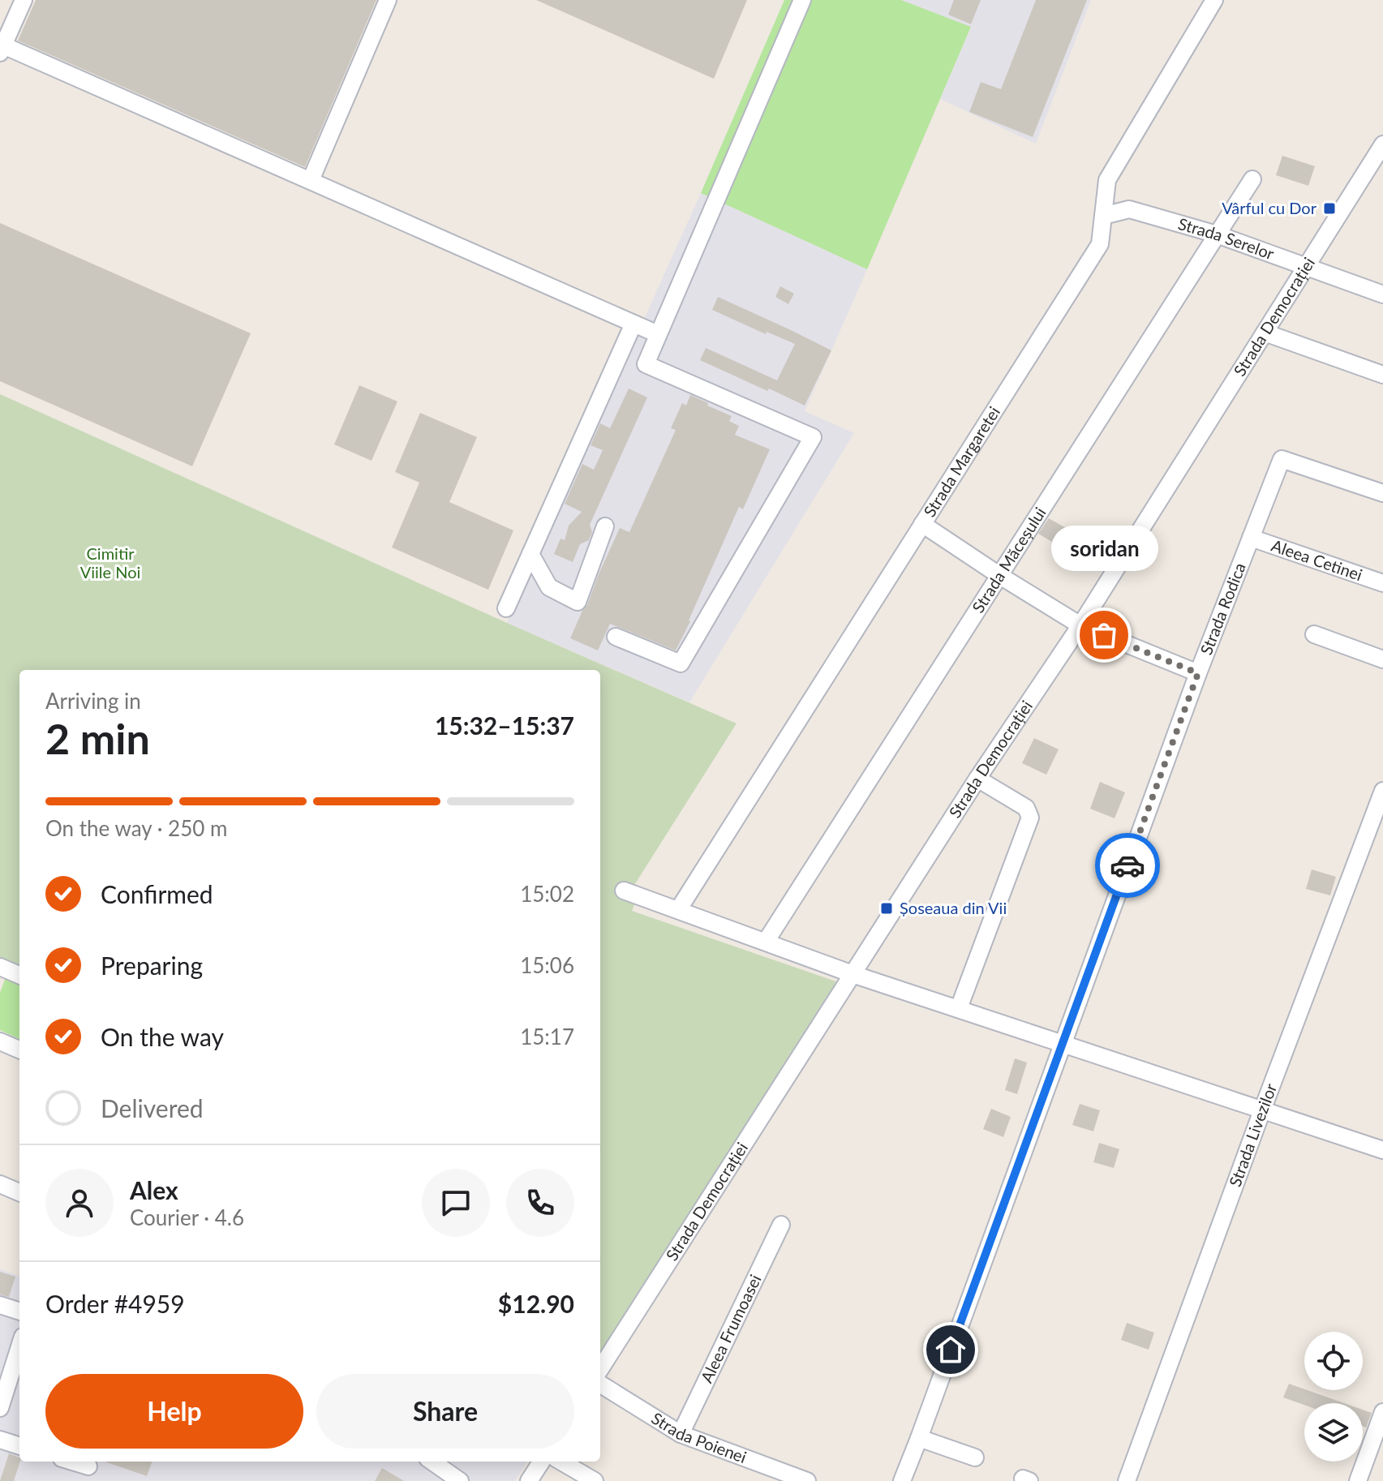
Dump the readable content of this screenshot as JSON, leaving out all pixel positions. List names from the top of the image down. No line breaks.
{"streets":{"street":["Strada Serelor","Strada Democrației","Strada Margaretei","Strada Măceșului","Aleea Cetinei","Strada Rodica","Strada Livezilor","Aleea Frumoasei","Strada Poienei"]},"crossings":[["Strada Serelor","Strada Democrației"],["Strada Serelor","Strada Margaretei"],["Strada Serelor","Strada Măceșului"],["Aleea Cetinei","Strada Rodica"],["Aleea Frumoasei","Strada Poienei"]],"parks":["Cimitir Viile Noi"],"places":{"transit":["Vârful cu Dor","Șoseaua din Vii"],"other":["soridan"]},"page":{"bubble":"soridan","heading":["2 min","Arriving in","15:32–15:37"],"panel":["Alex","Courier · 4.6","Order #4959","$12.90"],"bar":"On the way · 250 m","list":[["Confirmed","15:02"],["Preparing","15:06"],["On the way","15:17"],"Delivered"],"buttons":["Help","Share"]}}
